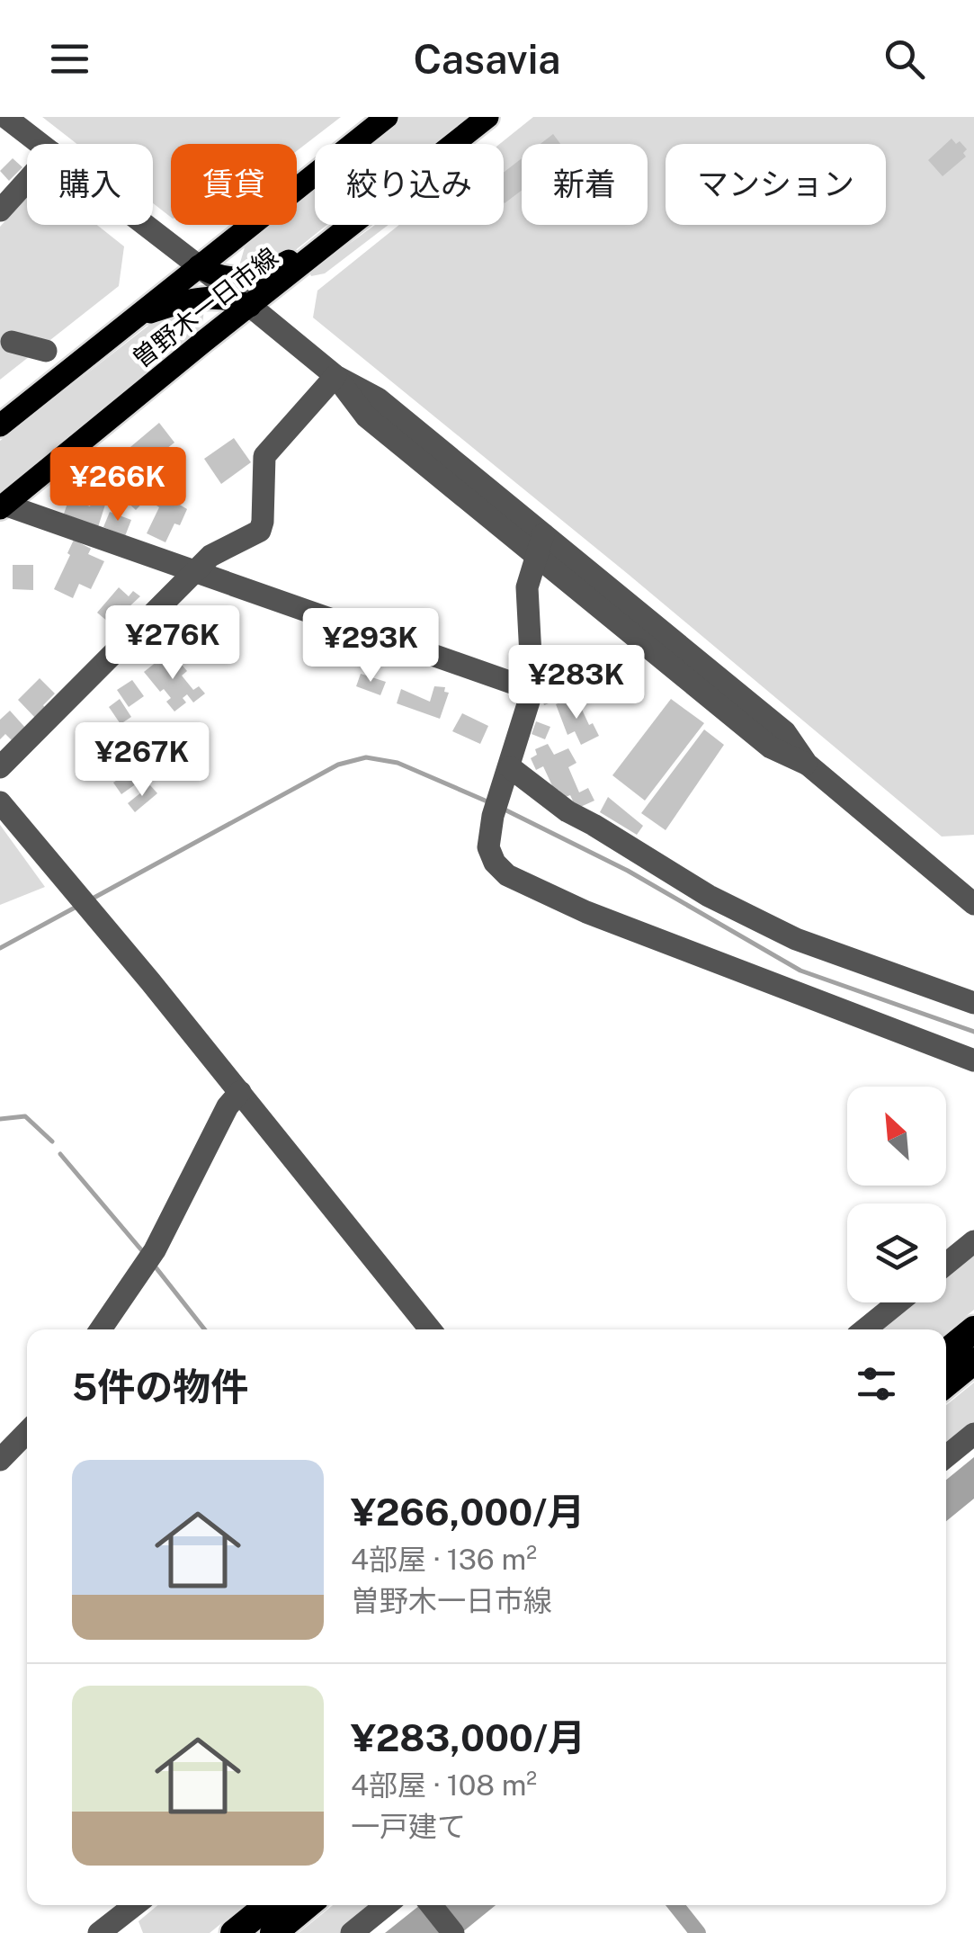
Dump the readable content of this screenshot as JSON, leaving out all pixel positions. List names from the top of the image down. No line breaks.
{"streets":{"main road":["曽野木一日市線"]},"north":"top left","page":{"header":"Casavia","chip":["購入","賃貸","絞り込み","新着","マンション"],"price":["¥266K","¥276K","¥293K","¥283K","¥267K"],"heading":"5件の物件","list":[{"name":"¥266,000/月","note":"4部屋 · 136 m² · 曽野木一日市線"},{"name":"¥283,000/月","note":"4部屋 · 108 m² · 一戸建て"}]}}
